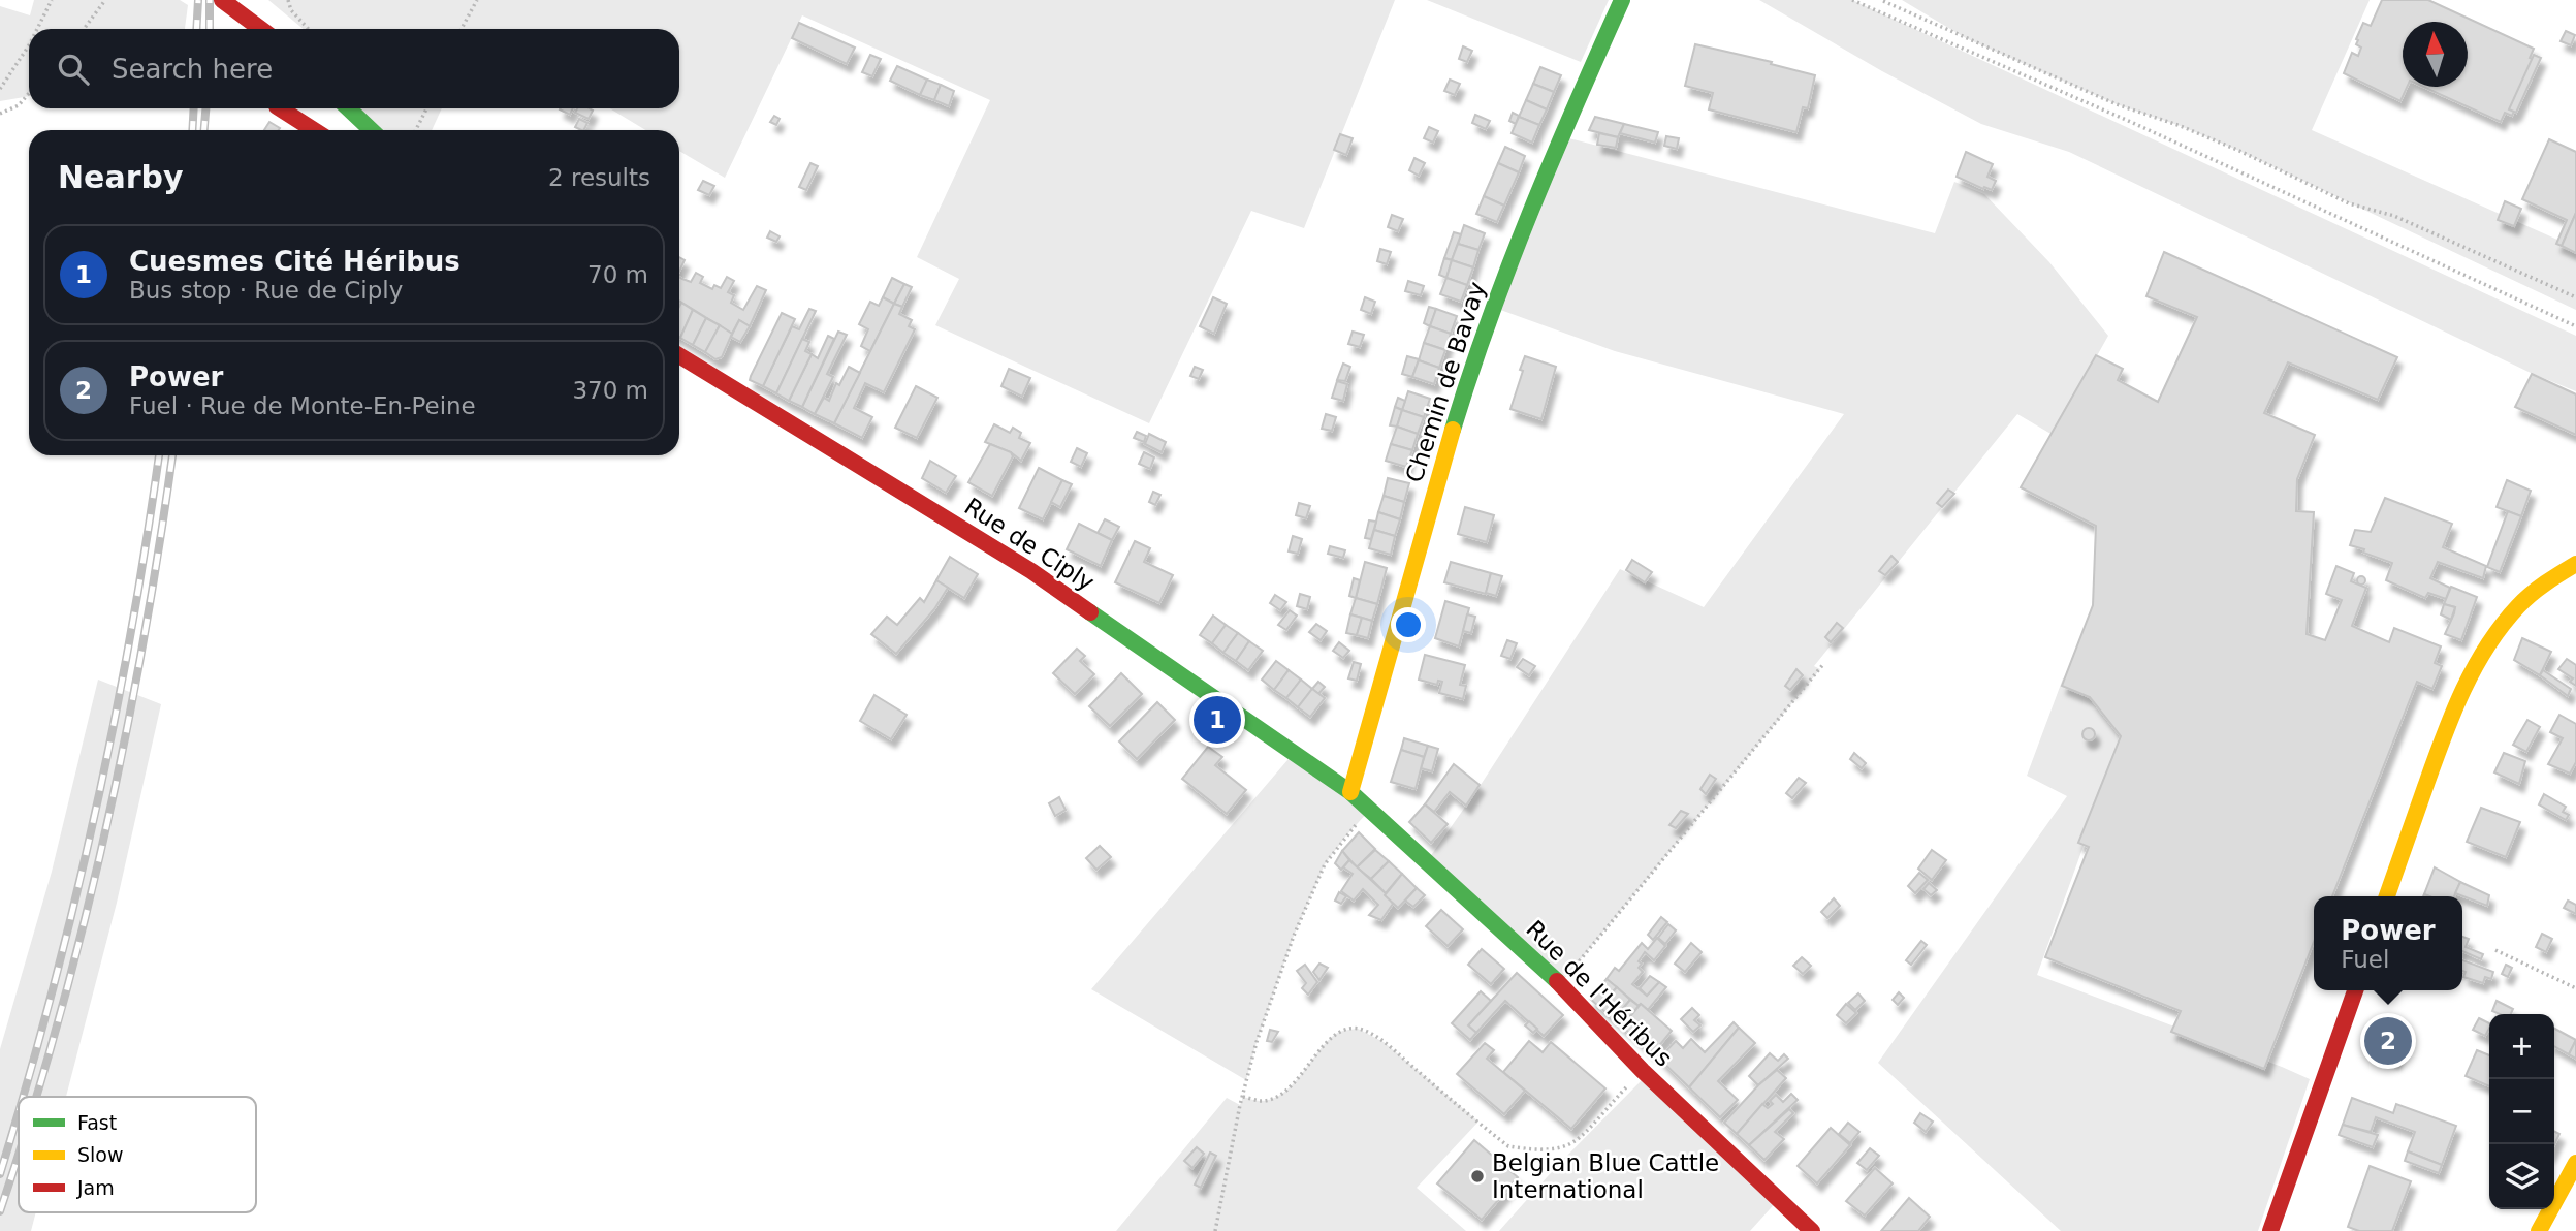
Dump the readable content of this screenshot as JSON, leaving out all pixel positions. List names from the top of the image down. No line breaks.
{"streets":{"street":["Chemin de Bavay","Rue de Ciply","Rue de l'Héribus"]},"crossings":[["Chemin de Bavay","Rue de Ciply"],["Chemin de Bavay","Rue de l'Héribus"],["Rue de Ciply","Rue de l'Héribus"]],"places":["Belgian Blue Cattle International"],"legend":["Fast","Slow","Jam"],"north":"top","page":{"search":"Search here","heading":["Nearby","2 results"],"list":[{"mark":"1","name":"Cuesmes Cité Héribus","note":"Bus stop · Rue de Ciply","value":"70 m"},{"mark":"2","name":"Power","note":"Fuel · Rue de Monte-En-Peine","value":"370 m"}],"pins":["1","2"],"popup":["Power","Fuel"],"map_buttons":["+","−"]}}
